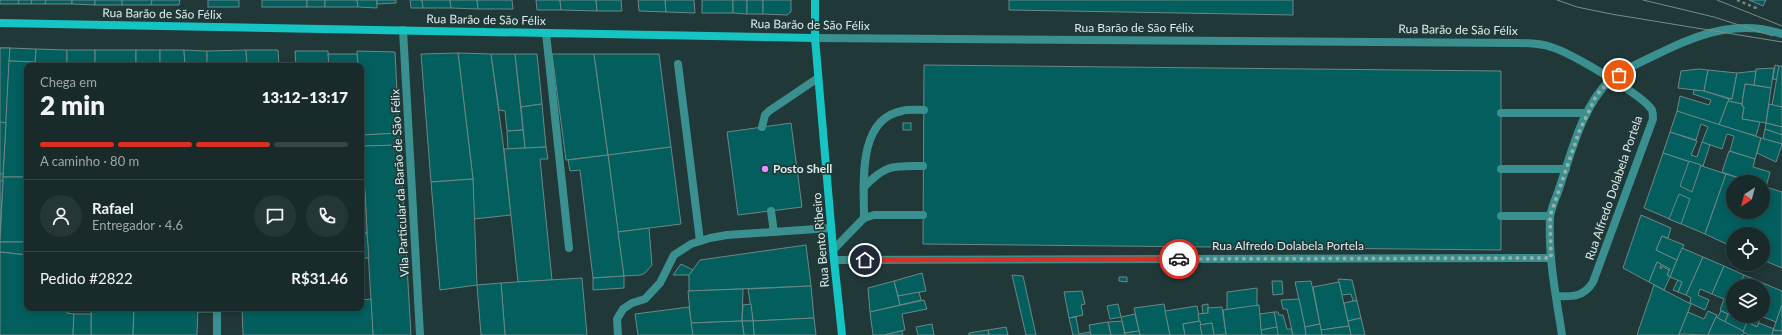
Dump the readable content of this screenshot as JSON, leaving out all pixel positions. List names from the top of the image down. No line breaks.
{"streets":{"street":["Rua Barão de São Félix","Vila Particular da Barão de São Félix","Rua Alfredo Dolabela Portela","Rua Bento Ribeiro"]},"crossings":[["Rua Barão de São Félix","Vila Particular da Barão de São Félix"],["Rua Barão de São Félix","Rua Alfredo Dolabela Portela"],["Rua Barão de São Félix","Rua Bento Ribeiro"],["Rua Alfredo Dolabela Portela","Rua Bento Ribeiro"]],"places":["Posto Shell"],"north":"bottom left","page":{"heading":["2 min","Chega em","13:12–13:17"],"panel":["Rafael","Entregador · 4.6","Pedido #2822","R$31.46"],"bar":"A caminho · 80 m"}}
